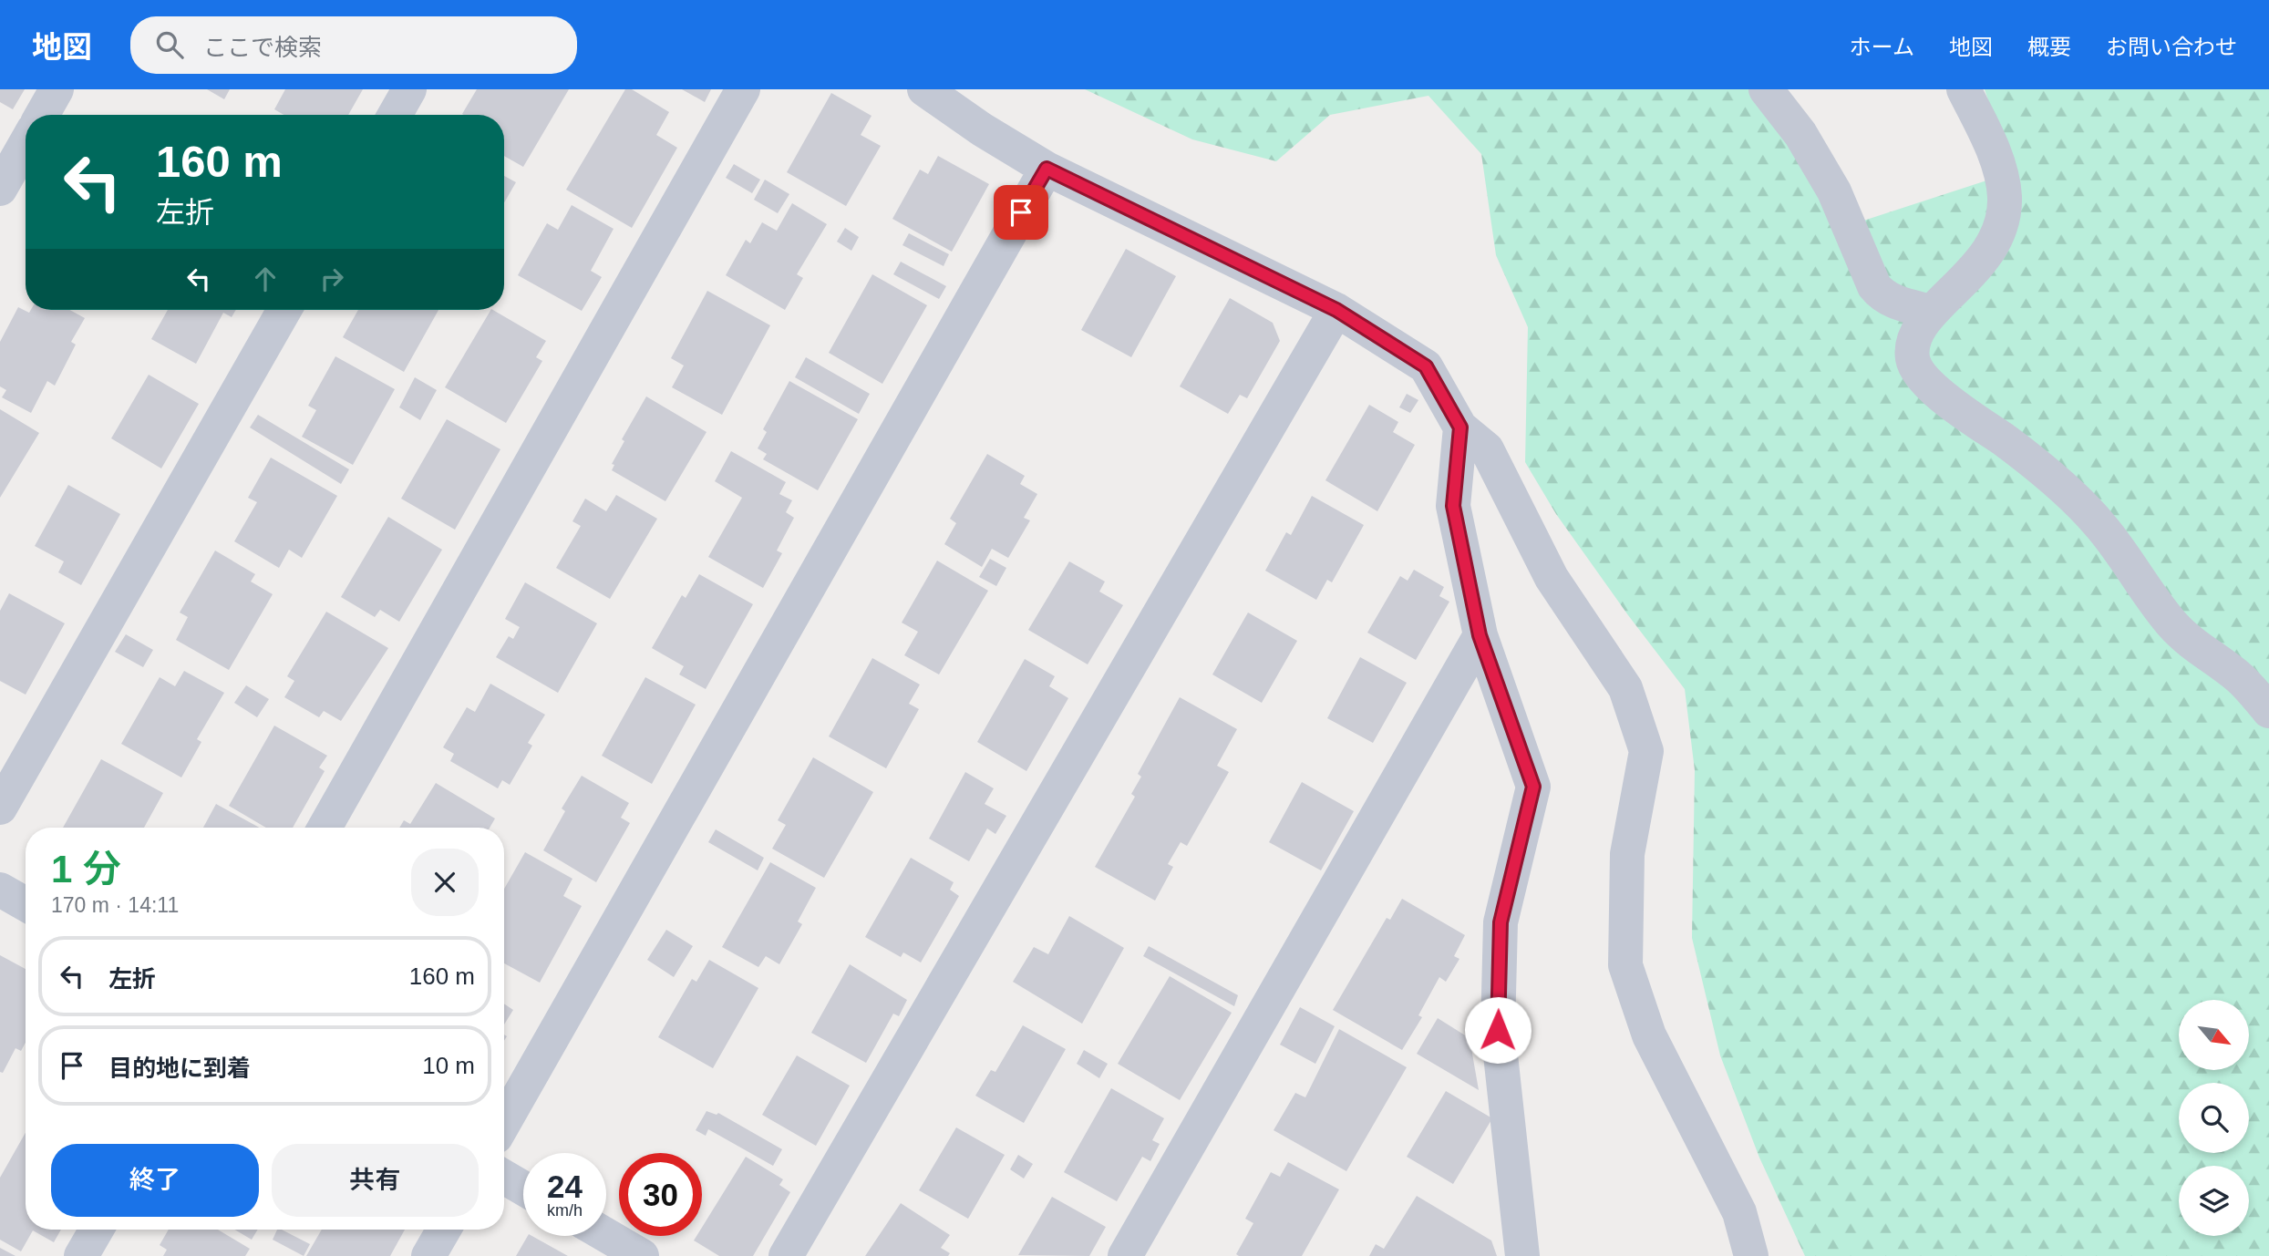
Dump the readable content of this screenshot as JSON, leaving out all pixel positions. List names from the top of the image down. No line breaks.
{"north":"bottom right","page":{"header":"地図","search":"ここで検索","nav":["ホーム","地図","概要","お問い合わせ"],"turn":["160 m","左折"],"heading":["1 分","170 m · 14:11"],"list":[{"name":"左折","value":"160 m"},{"name":"目的地に到着","value":"10 m"}],"buttons":["終了","共有"],"speed":"24 km/h","limit":"30"}}
